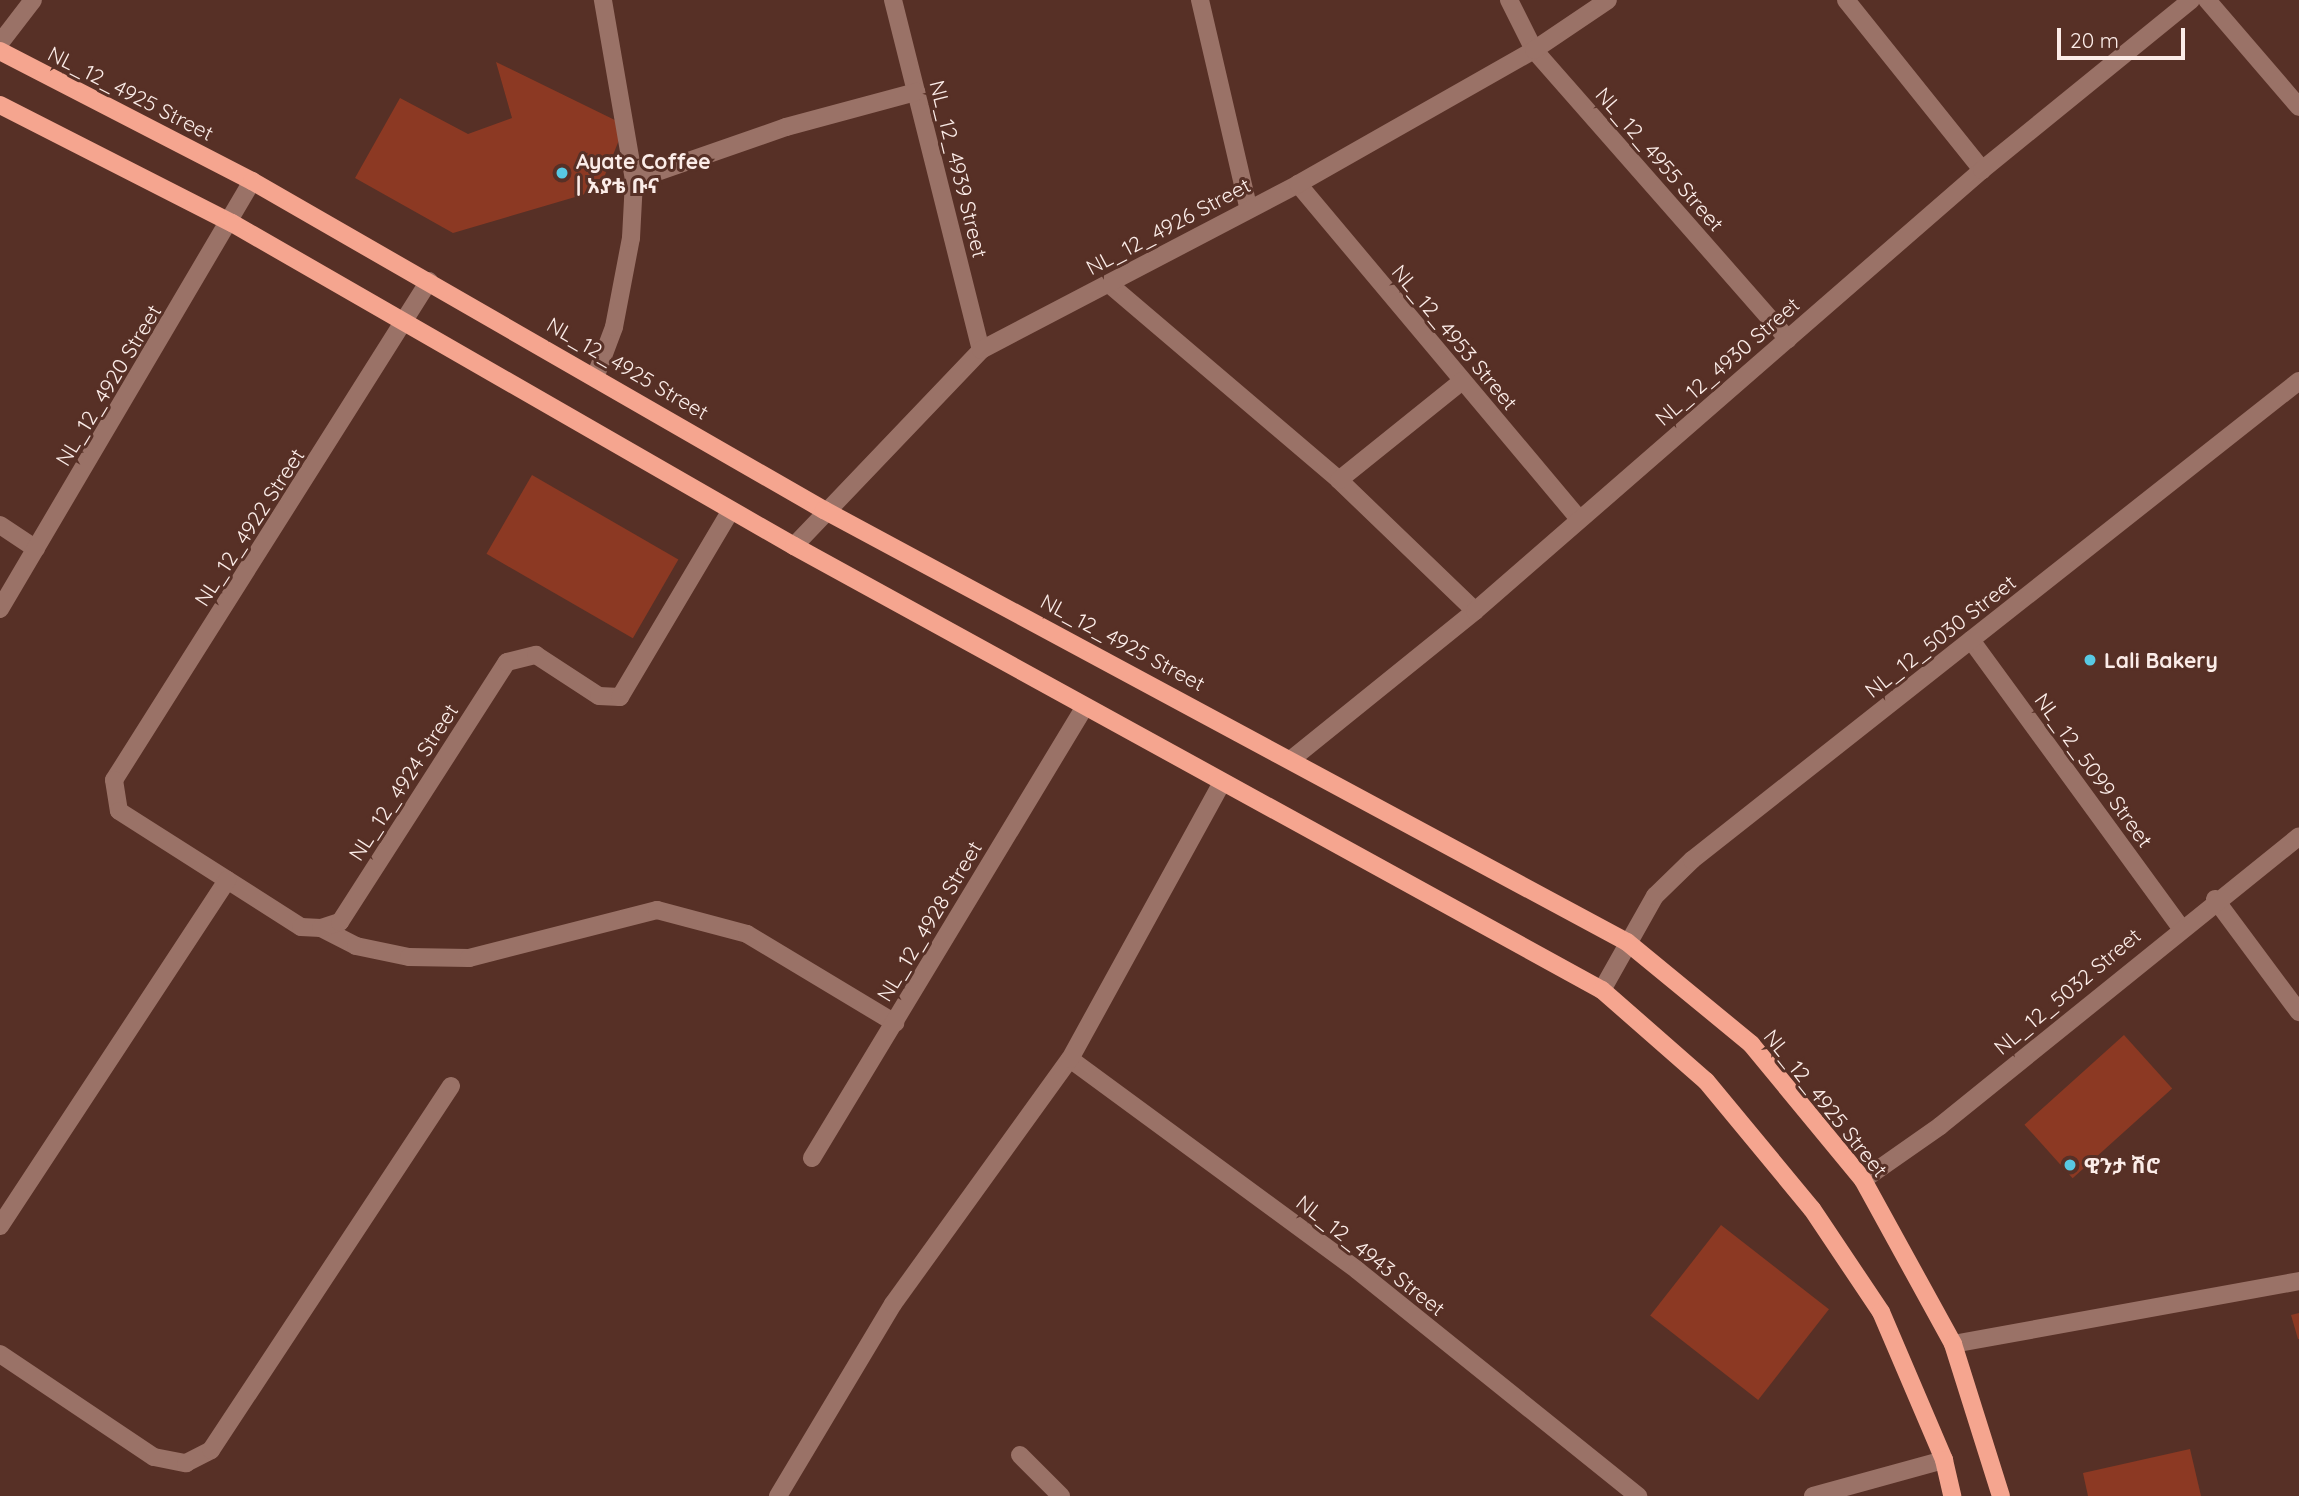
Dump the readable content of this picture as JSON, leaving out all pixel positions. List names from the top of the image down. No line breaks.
{"streets":{"main road":["NL_12_4925 Street"],"street":["NL_12_4955 Street","NL_12_4939 Street","NL_12_4926 Street","NL_12_4953 Street","NL_12_4930 Street","NL_12_4920 Street","NL_12_4922 Street","NL_12_5030 Street","NL_12_5099 Street","NL_12_4924 Street","NL_12_4928 Street","NL_12_5032 Street","NL_12_4943 Street"]},"crossings":[["NL_12_4925 Street","NL_12_4926 Street"],["NL_12_4925 Street","NL_12_4930 Street"],["NL_12_4925 Street","NL_12_4920 Street"],["NL_12_4925 Street","NL_12_4922 Street"],["NL_12_4925 Street","NL_12_5030 Street"],["NL_12_4925 Street","NL_12_5032 Street"],["NL_12_4955 Street","NL_12_4926 Street"],["NL_12_4955 Street","NL_12_4930 Street"],["NL_12_4939 Street","NL_12_4926 Street"],["NL_12_4926 Street","NL_12_4953 Street"],["NL_12_4953 Street","NL_12_4930 Street"],["NL_12_5030 Street","NL_12_5099 Street"],["NL_12_5099 Street","NL_12_5032 Street"]],"places":["Ayate Coffee | አያቴ ቡና","Lali Bakery","ዊንታ ሽሮ"],"scale_bar":"20 m"}
